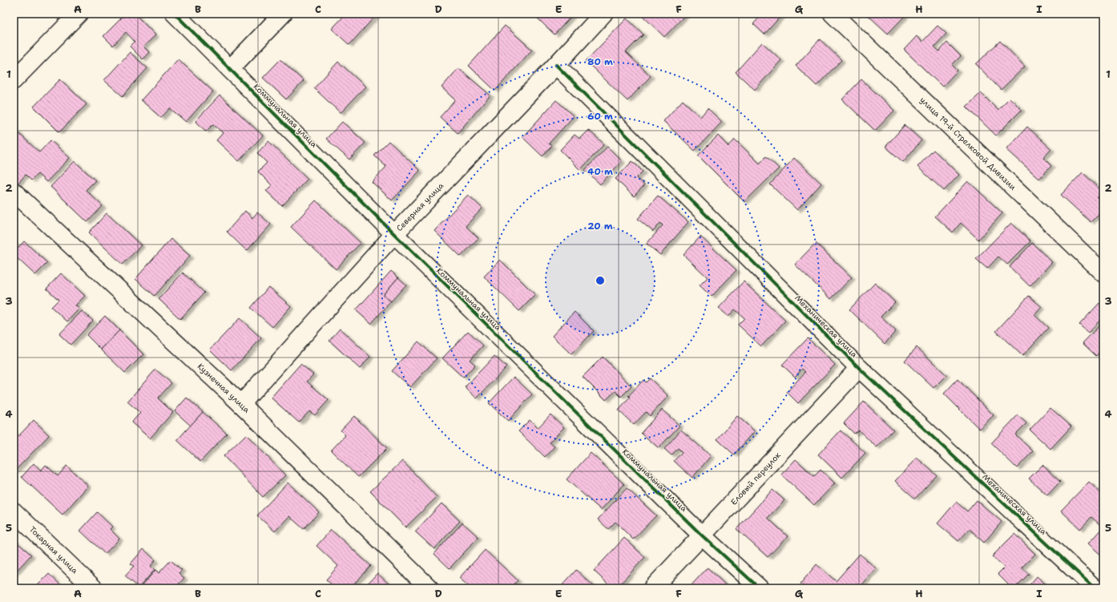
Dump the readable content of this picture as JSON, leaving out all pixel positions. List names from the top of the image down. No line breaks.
{"streets":{"street":["Коммунальная улица","улица 19-й Стрелковой Дивизии","Северная улица","Механическая улица","Кузнечная улица","Еловый переулок","Токарная улица"]},"crossings":[["Коммунальная улица","Северная улица"],["Коммунальная улица","Еловый переулок"],["Северная улица","Механическая улица"],["Северная улица","Кузнечная улица"],["Механическая улица","Еловый переулок"]],"grid":{"columns":["A","B","C","D","E","F","G","H","I"],"rows":["1","2","3","4","5"]},"rings":["80 m","60 m","40 m","20 m"]}
